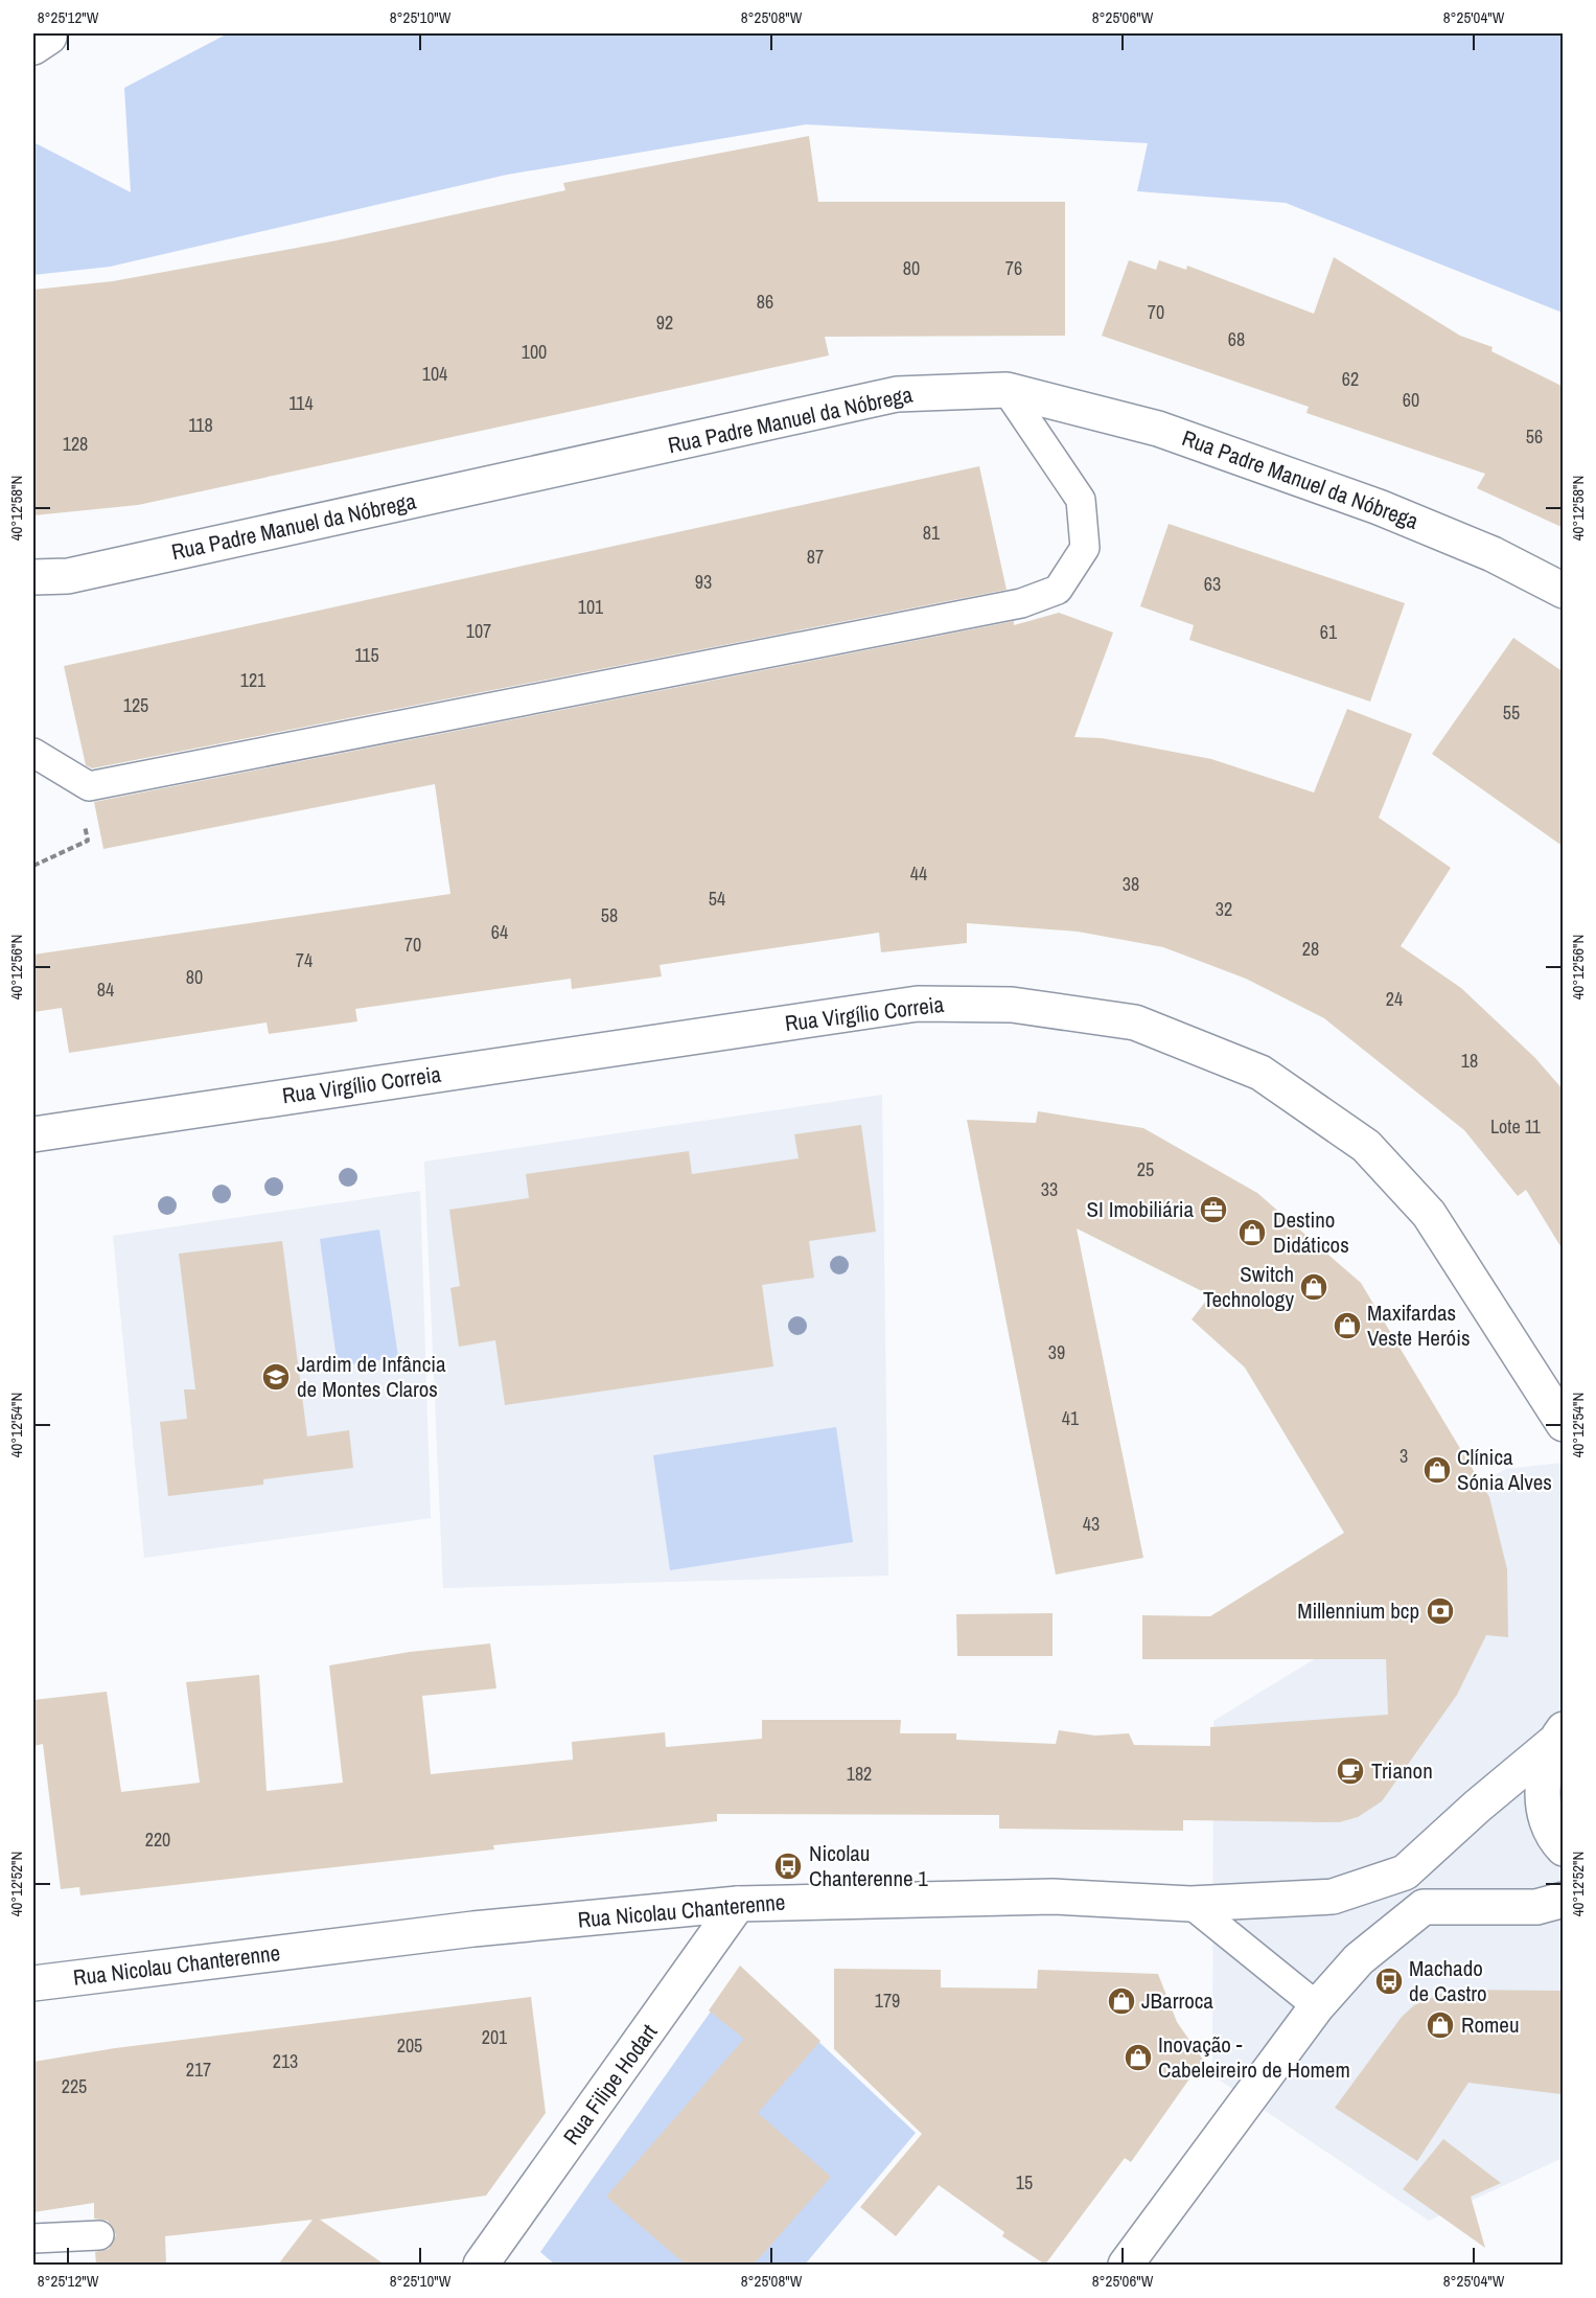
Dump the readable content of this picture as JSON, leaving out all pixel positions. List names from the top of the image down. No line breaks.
{"streets":{"street":["Rua Padre Manuel da Nóbrega","Rua Virgílio Correia","Rua Nicolau Chanterenne","Rua Filipe Hodart"]},"crossings":[["Rua Nicolau Chanterenne","Rua Filipe Hodart"]],"places":{"office":["SI Imobiliária"],"shop":["Destino Didáticos","Switch Technology","Maxifardas Veste Heróis","Clínica Sónia Alves","JBarroca","Romeu","Inovação - Cabeleireiro de Homem"],"school or university":["Jardim de Infância de Montes Claros"],"bank":["Millennium bcp"],"cafe":["Trianon"],"bus stop":["Nicolau Chanterenne 1","Machado de Castro"]},"house_numbers":["80","76","86","70","92","68","100","104","62","60","114","118","56","128","81","87","93","63","101","107","61","115","121","125","55","44","38","54","32","58","64","70","28","74","80","84","24","18","Lote 11","25","33","39","41","3","43","182","220","179","201","205","213","217","225","15"],"coordinates":["8°25'12\"W","8°25'10\"W","8°25'08\"W","8°25'06\"W","8°25'04\"W","40°12'58\"N","40°12'56\"N","40°12'54\"N","40°12'52\"N"]}
